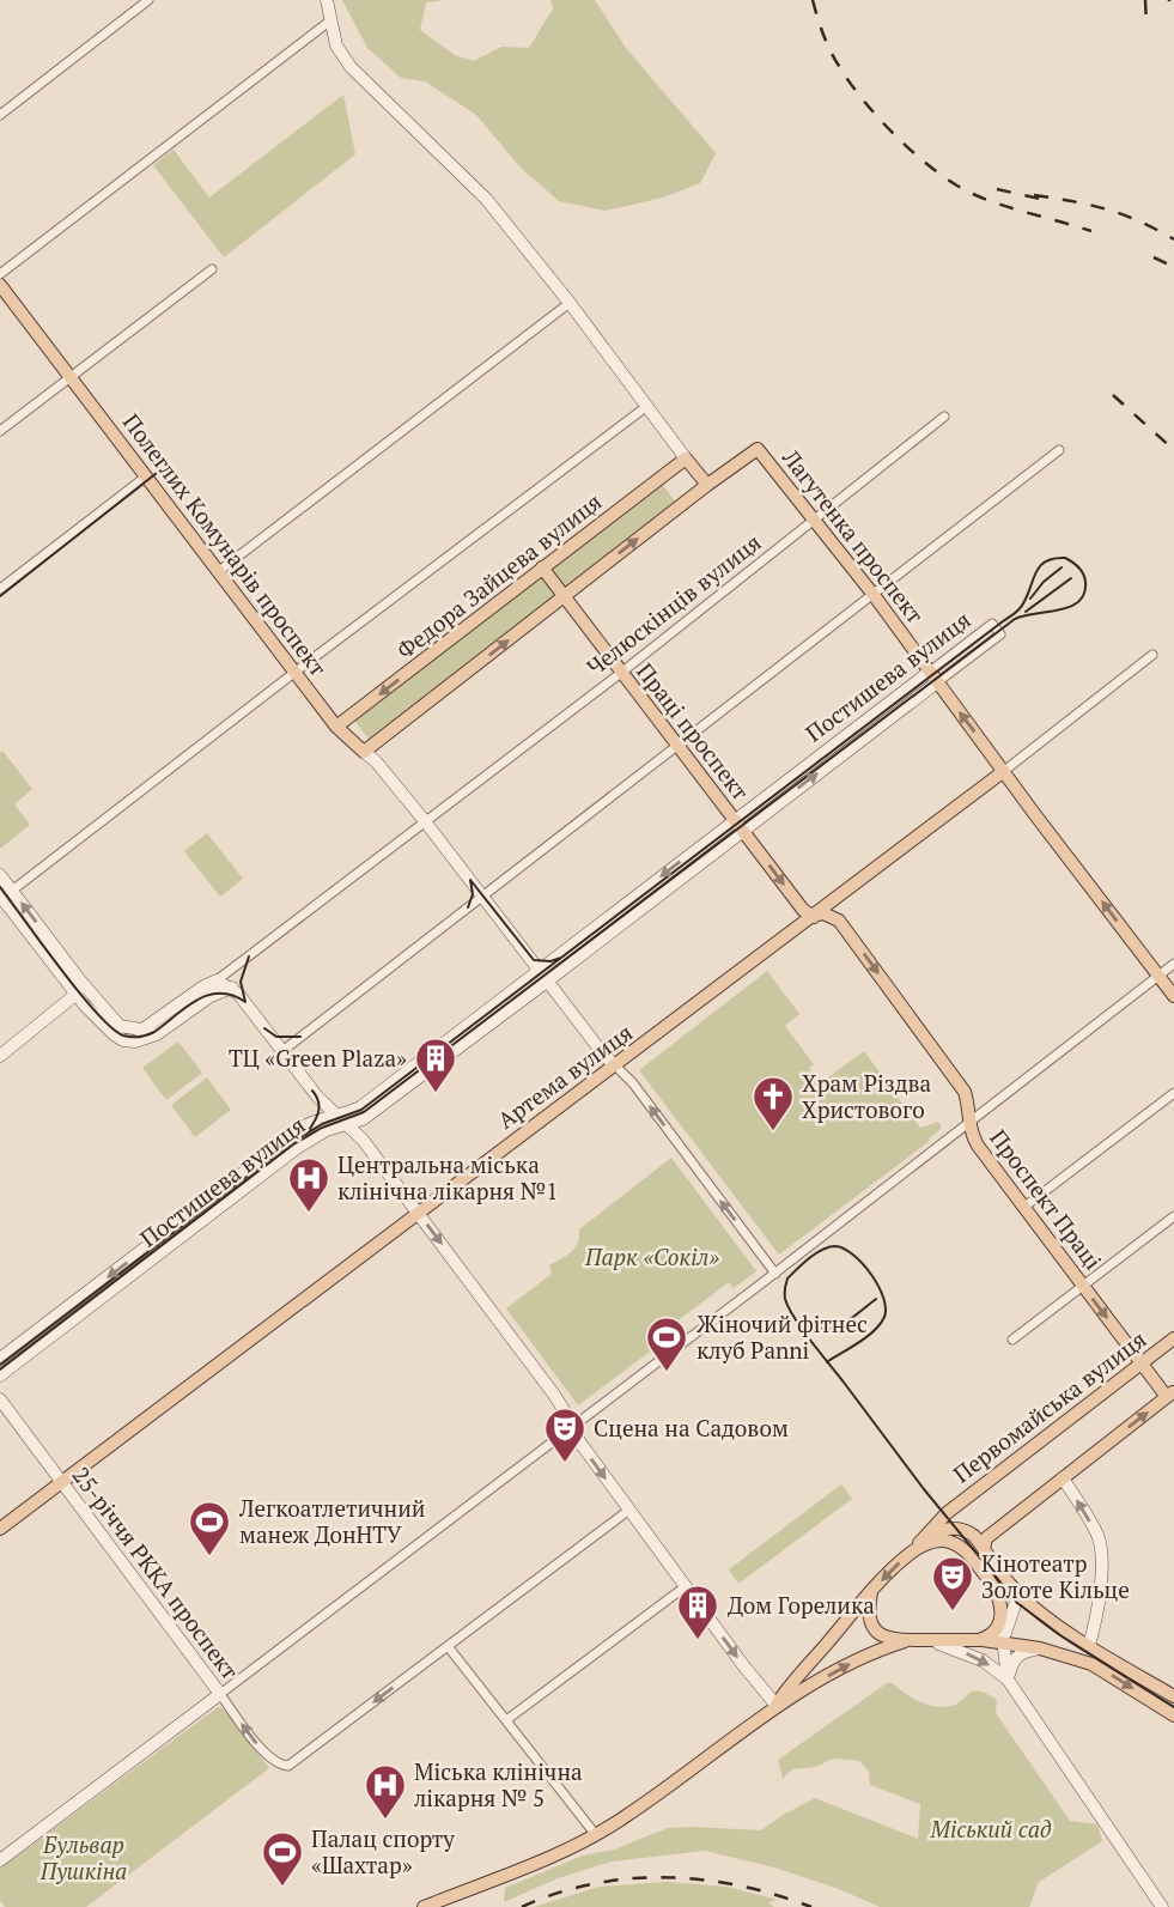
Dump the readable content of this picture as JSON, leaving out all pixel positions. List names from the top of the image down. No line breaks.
{"streets":{"main road":["Лагутенка проспект","Полеглих Комунарів проспект","Федора Зайцева вулиця","Праці проспект","Артема вулиця","Проспект Праці","Первомайська вулиця"],"street":["Челюскінців вулиця","Постишева вулиця","25-річчя РККА проспект"]},"crossings":[["Лагутенка проспект","Челюскінців вулиця"],["Лагутенка проспект","Постишева вулиця"],["Лагутенка проспект","Артема вулиця"],["Полеглих Комунарів проспект","Федора Зайцева вулиця"],["Полеглих Комунарів проспект","Челюскінців вулиця"],["Федора Зайцева вулиця","Праці проспект"],["Челюскінців вулиця","Праці проспект"],["Постишева вулиця","Праці проспект"],["Праці проспект","Артема вулиця"],["Праці проспект","Проспект Праці"],["Артема вулиця","Проспект Праці"],["Артема вулиця","25-річчя РККА проспект"],["Проспект Праці","Первомайська вулиця"]],"one_way":["Лагутенка проспект","Проспект Праці"],"parks":["Парк «Сокіл»","Міський сад","Бульвар Пушкіна"],"places":{"building":["ТЦ «Green Plaza»","Дом Горелика"],"church":["Храм Різдва Христового"],"hospital":["Центральна міська клінічна лікарня №1","Міська клінічна лікарня № 5"],"sports":["Жіночий фітнес клуб Panni","Легкоатлетичний манеж ДонНТУ","Палац спорту «Шахтар»"],"theatre":["Сцена на Садовом","Кінотеатр Золоте Кільце"]}}
